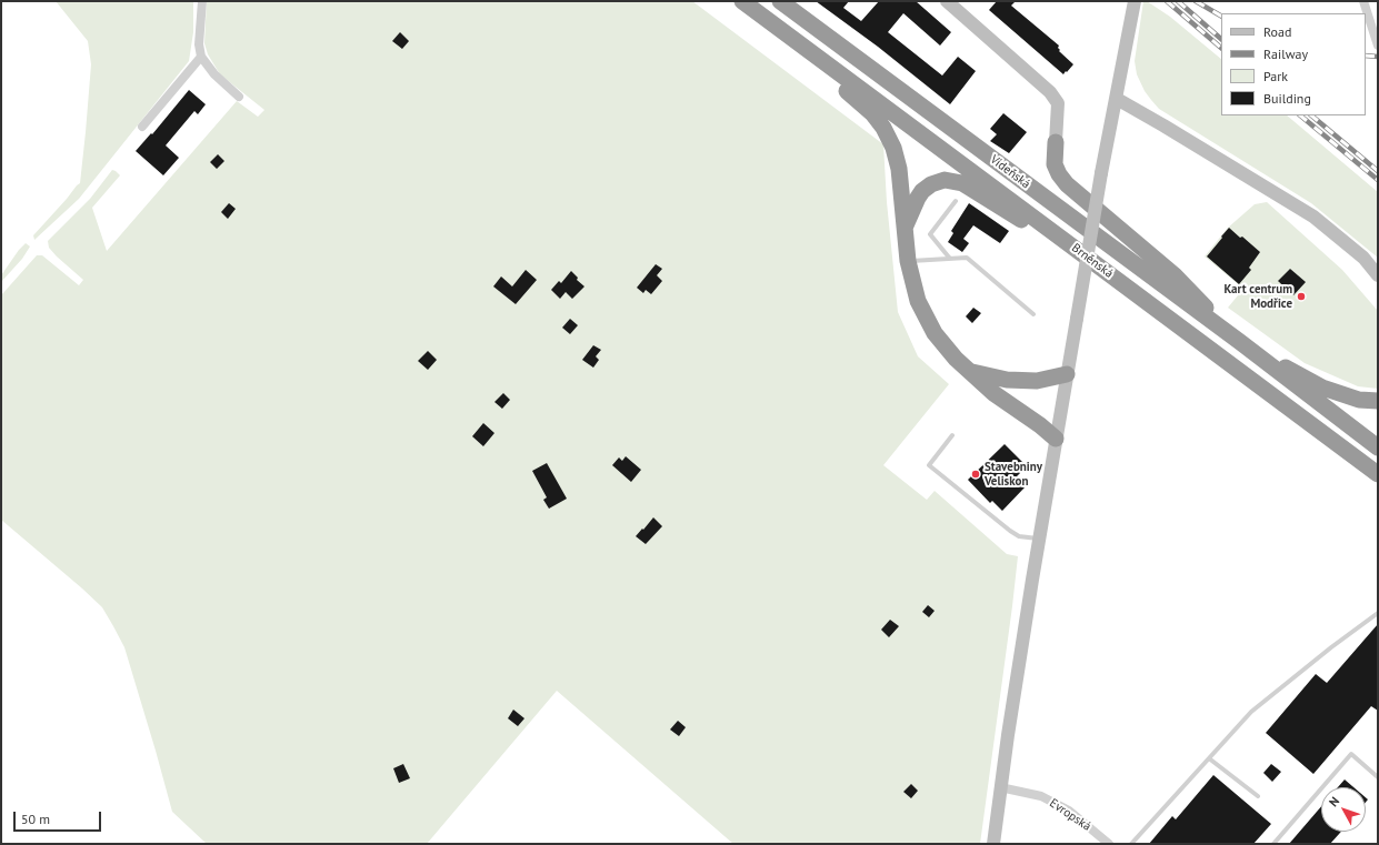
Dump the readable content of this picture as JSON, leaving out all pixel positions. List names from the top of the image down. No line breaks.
{"streets":{"highway":["Vídeňská","Brněnská"],"street":["Evropská"]},"places":["Kart centrum Modřice","Stavebniny Veliskon"],"legend":["Road","Railway","Park","Building"],"scale_bar":"50 m","north":"top left"}
